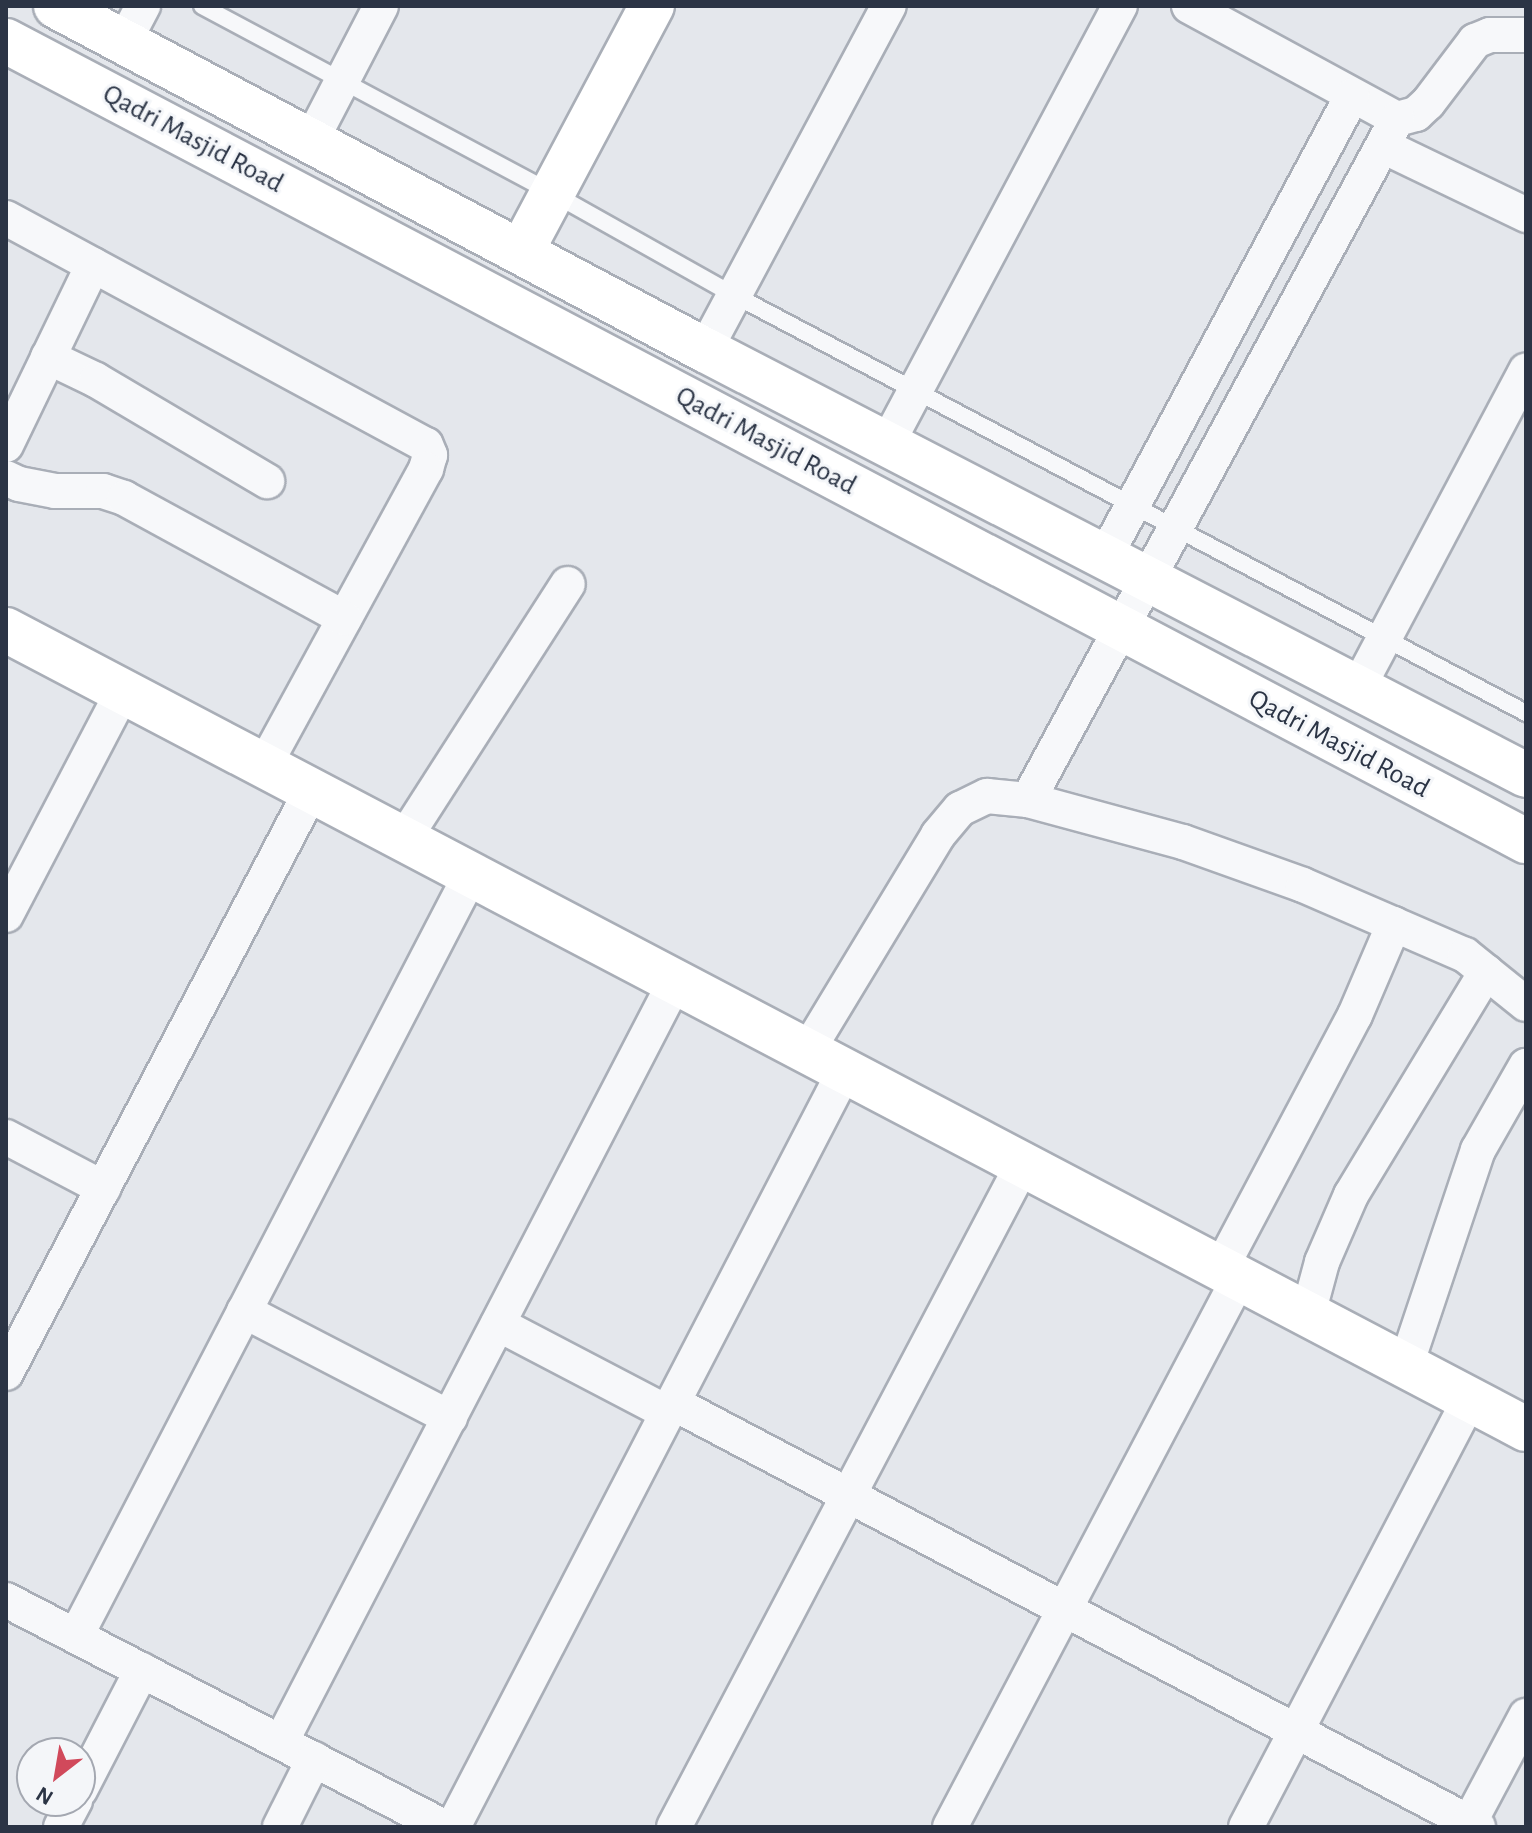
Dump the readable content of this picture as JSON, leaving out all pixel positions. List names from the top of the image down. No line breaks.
{"streets":{"street":["Qadri Masjid Road"]},"north":"bottom left"}
